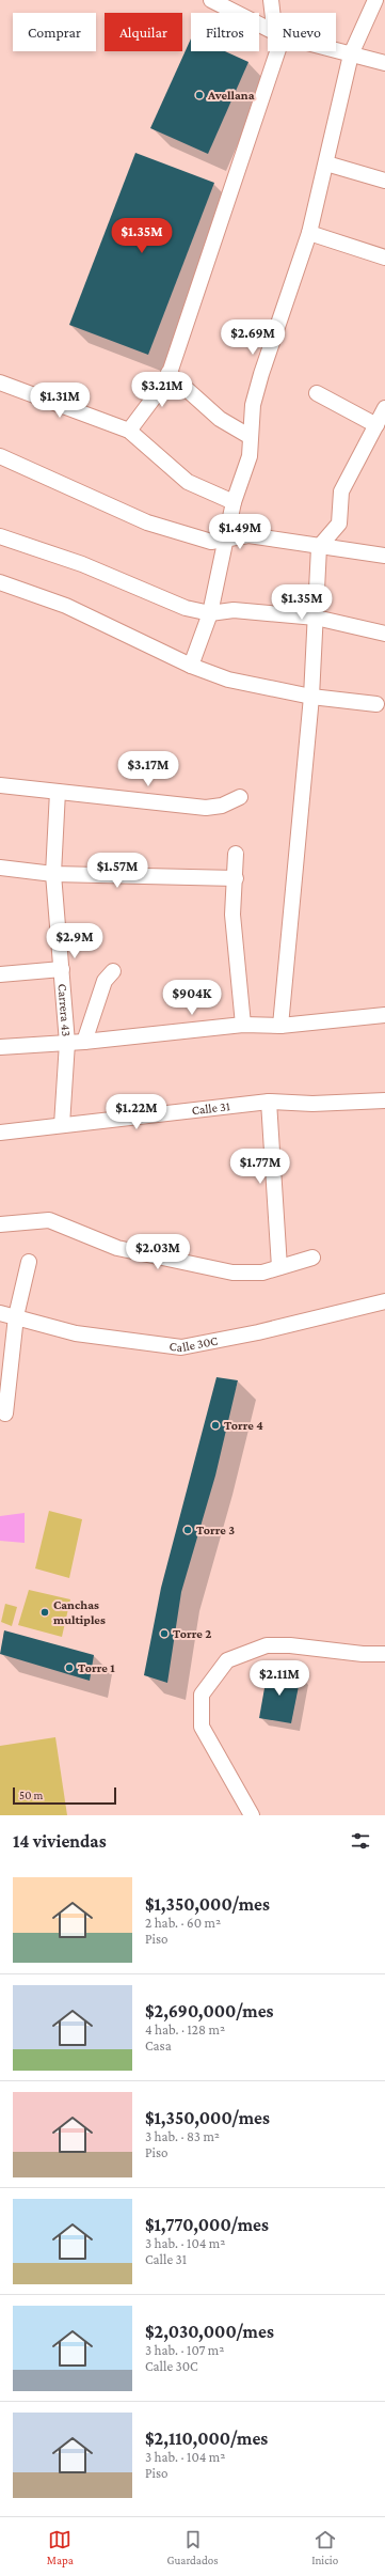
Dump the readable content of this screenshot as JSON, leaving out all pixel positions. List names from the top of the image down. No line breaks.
{"streets":{"street":["Carrera 43","Calle 31","Calle 30C"]},"crossings":[["Carrera 43","Calle 31"]],"places":["Avellana","Torre 4","Torre 3","Canchas multiples","Torre 2","Torre 1"],"scale_bar":"50 m","page":{"chip":["Comprar","Alquilar","Filtros","Nuevo"],"price":["$1.35M","$2.69M","$3.21M","$1.31M","$1.49M","$1.35M","$3.17M","$1.57M","$2.9M","$904K","$1.22M","$1.77M","$2.03M","$2.11M"],"scale":"50 m","heading":"14 viviendas","list":[{"name":"$1,350,000/mes","note":"2 hab. · 60 m² · Piso"},{"name":"$2,690,000/mes","note":"4 hab. · 128 m² · Casa"},{"name":"$1,350,000/mes","note":"3 hab. · 83 m² · Piso"},{"name":"$1,770,000/mes","note":"3 hab. · 104 m² · Calle 31"},{"name":"$2,030,000/mes","note":"3 hab. · 107 m² · Calle 30C"},{"name":"$2,110,000/mes","note":"3 hab. · 104 m² · Piso"}],"tabs":["Mapa","Guardados","Inicio"]}}
